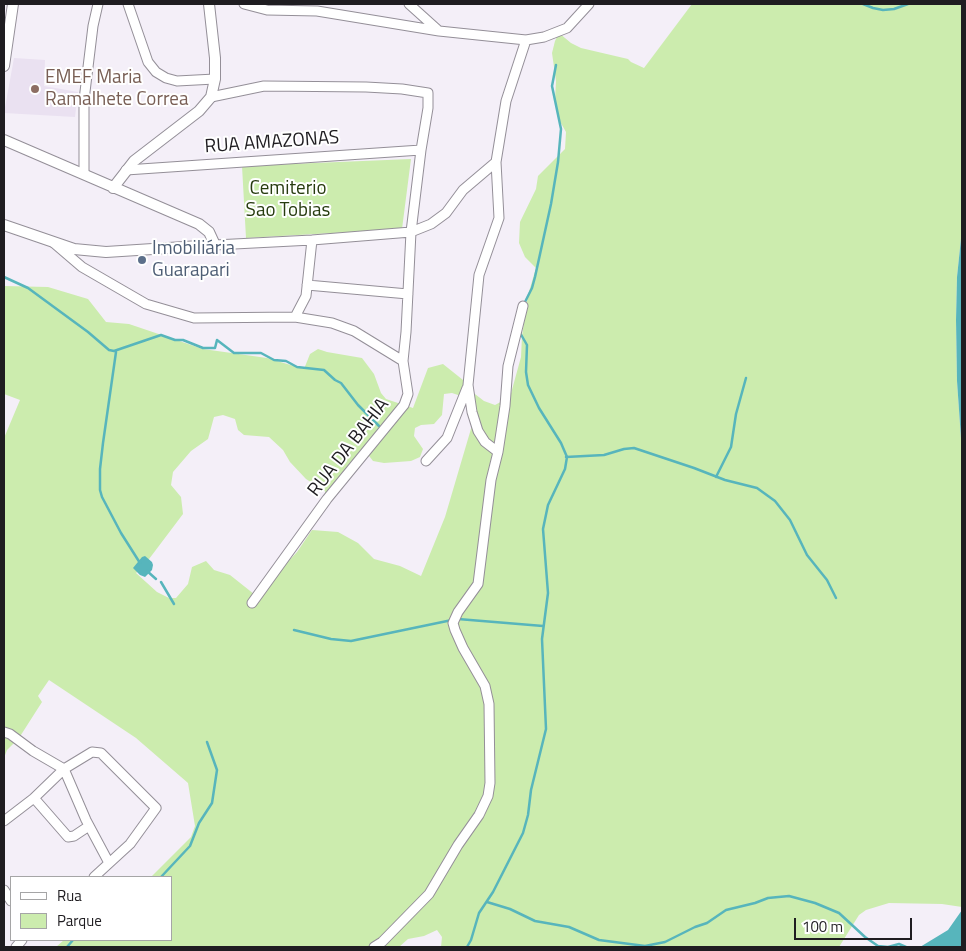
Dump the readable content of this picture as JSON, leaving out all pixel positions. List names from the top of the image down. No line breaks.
{"streets":{"street":["RUA AMAZONAS","RUA DA BAHIA"]},"crossings":[["RUA AMAZONAS","RUA DA BAHIA"]],"parks":["Cemiterio Sao Tobias"],"places":["EMEF Maria Ramalhete Correa","Imobiliária Guarapari"],"legend":["Rua","Parque"],"scale_bar":"100 m"}
